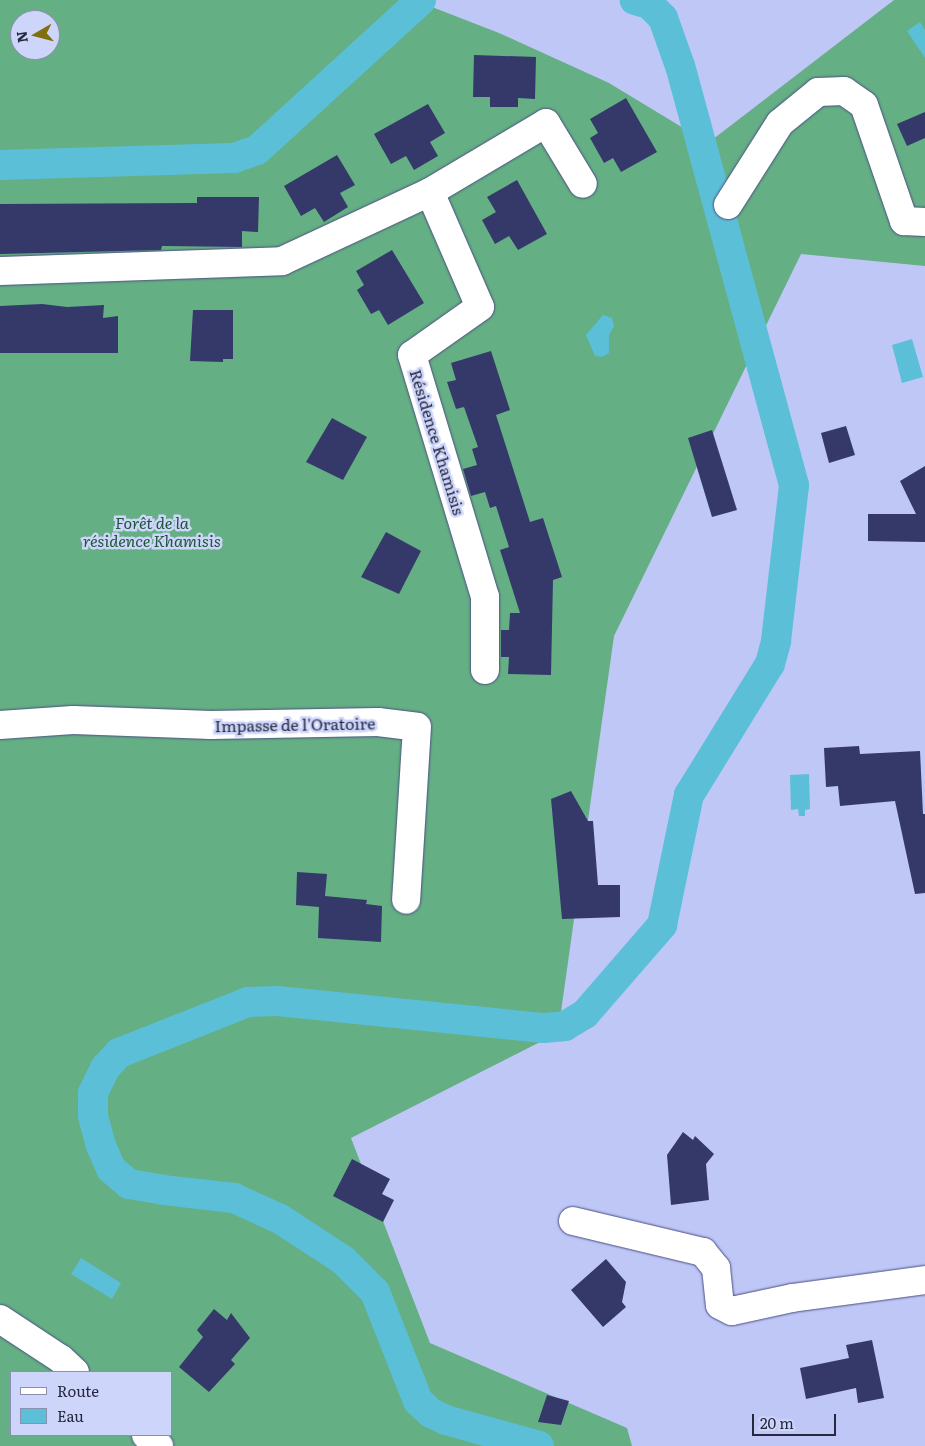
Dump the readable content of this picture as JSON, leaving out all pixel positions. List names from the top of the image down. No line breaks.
{"streets":{"street":["Résidence Khamisis","Impasse de l'Oratoire"]},"parks":["Forêt de la résidence Khamisis"],"legend":["Route","Eau"],"scale_bar":"20 m","north":"left"}
